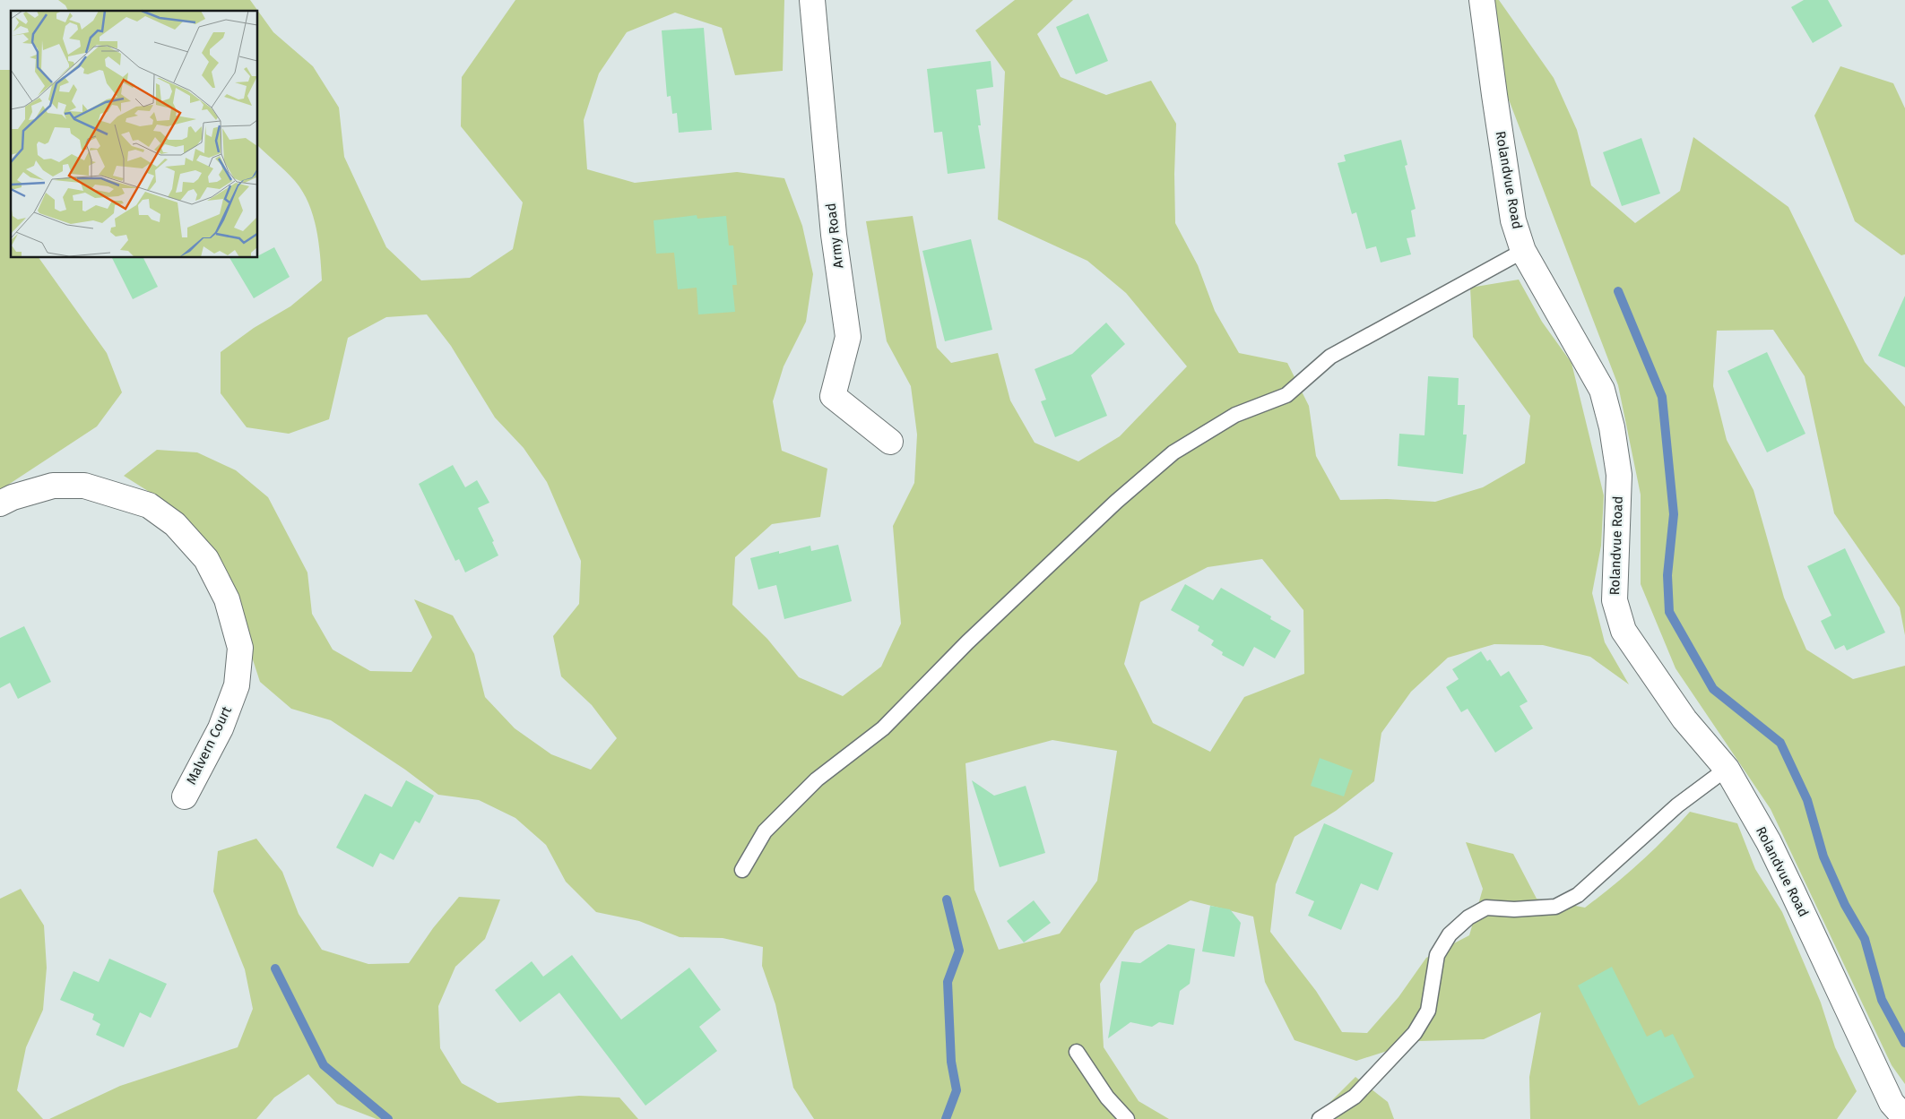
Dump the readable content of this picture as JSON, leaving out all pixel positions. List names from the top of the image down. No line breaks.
{"streets":{"street":["Rolandvue Road","Army Road","Malvern Court"]}}
